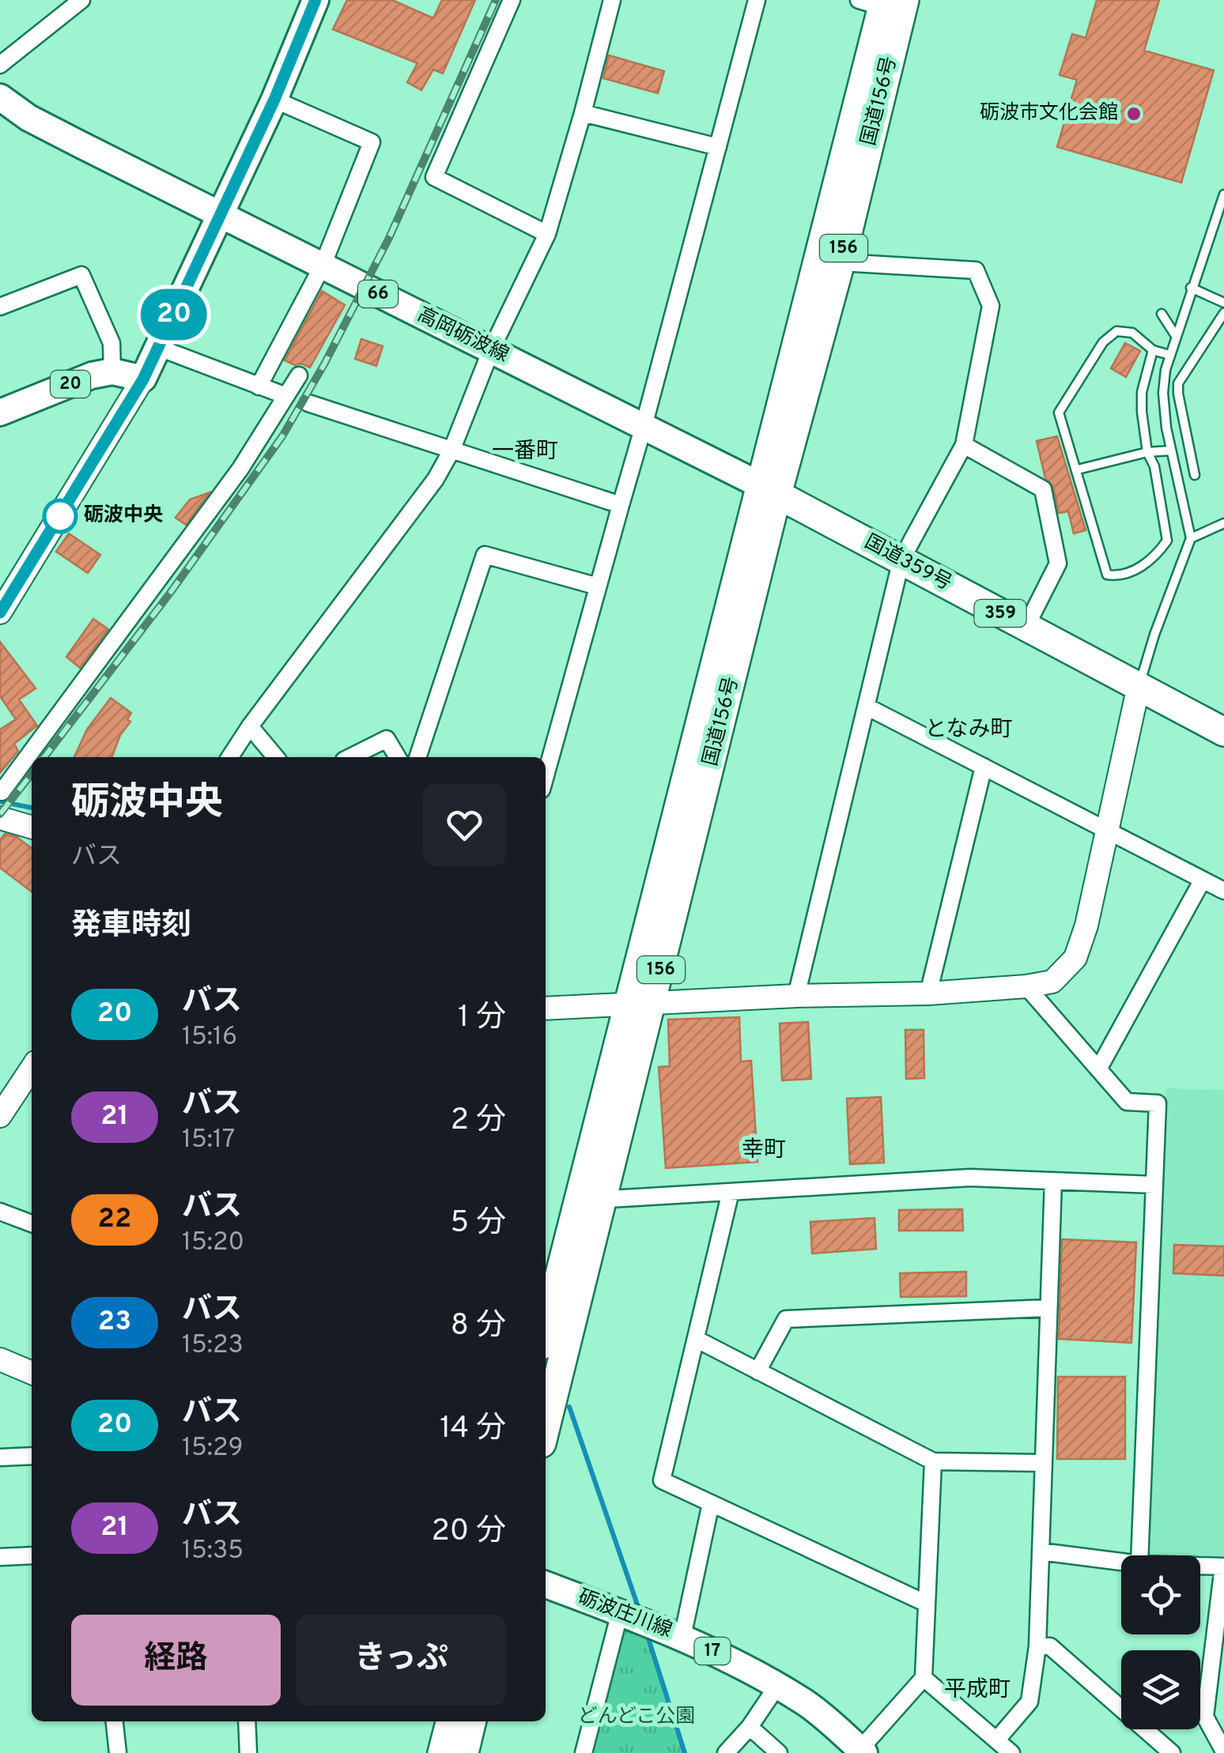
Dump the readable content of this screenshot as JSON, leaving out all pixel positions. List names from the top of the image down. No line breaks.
{"streets":{"highway":["国道156号","156","国道359号","359"],"main road":["66","高岡砺波線","20","砺波庄川線","17"]},"crossings":[["国道156号","高岡砺波線"],["国道156号","国道359号"],["高岡砺波線","国道359号"]],"districts":["一番町","となみ町","幸町","平成町"],"parks":["どんどこ公園"],"places":["砺波市文化会館","砺波中央"],"lines":["bus line 20"],"page":{"on_map":"20","heading":[["砺波中央","バス"],"発車時刻"],"list":[{"mark":"20","name":"バス","note":"15:16","value":"1 分"},{"mark":"21","name":"バス","note":"15:17","value":"2 分"},{"mark":"22","name":"バス","note":"15:20","value":"5 分"},{"mark":"23","name":"バス","note":"15:23","value":"8 分"},{"mark":"20","name":"バス","note":"15:29","value":"14 分"},{"mark":"21","name":"バス","note":"15:35","value":"20 分"}],"buttons":["経路","きっぷ"]}}
